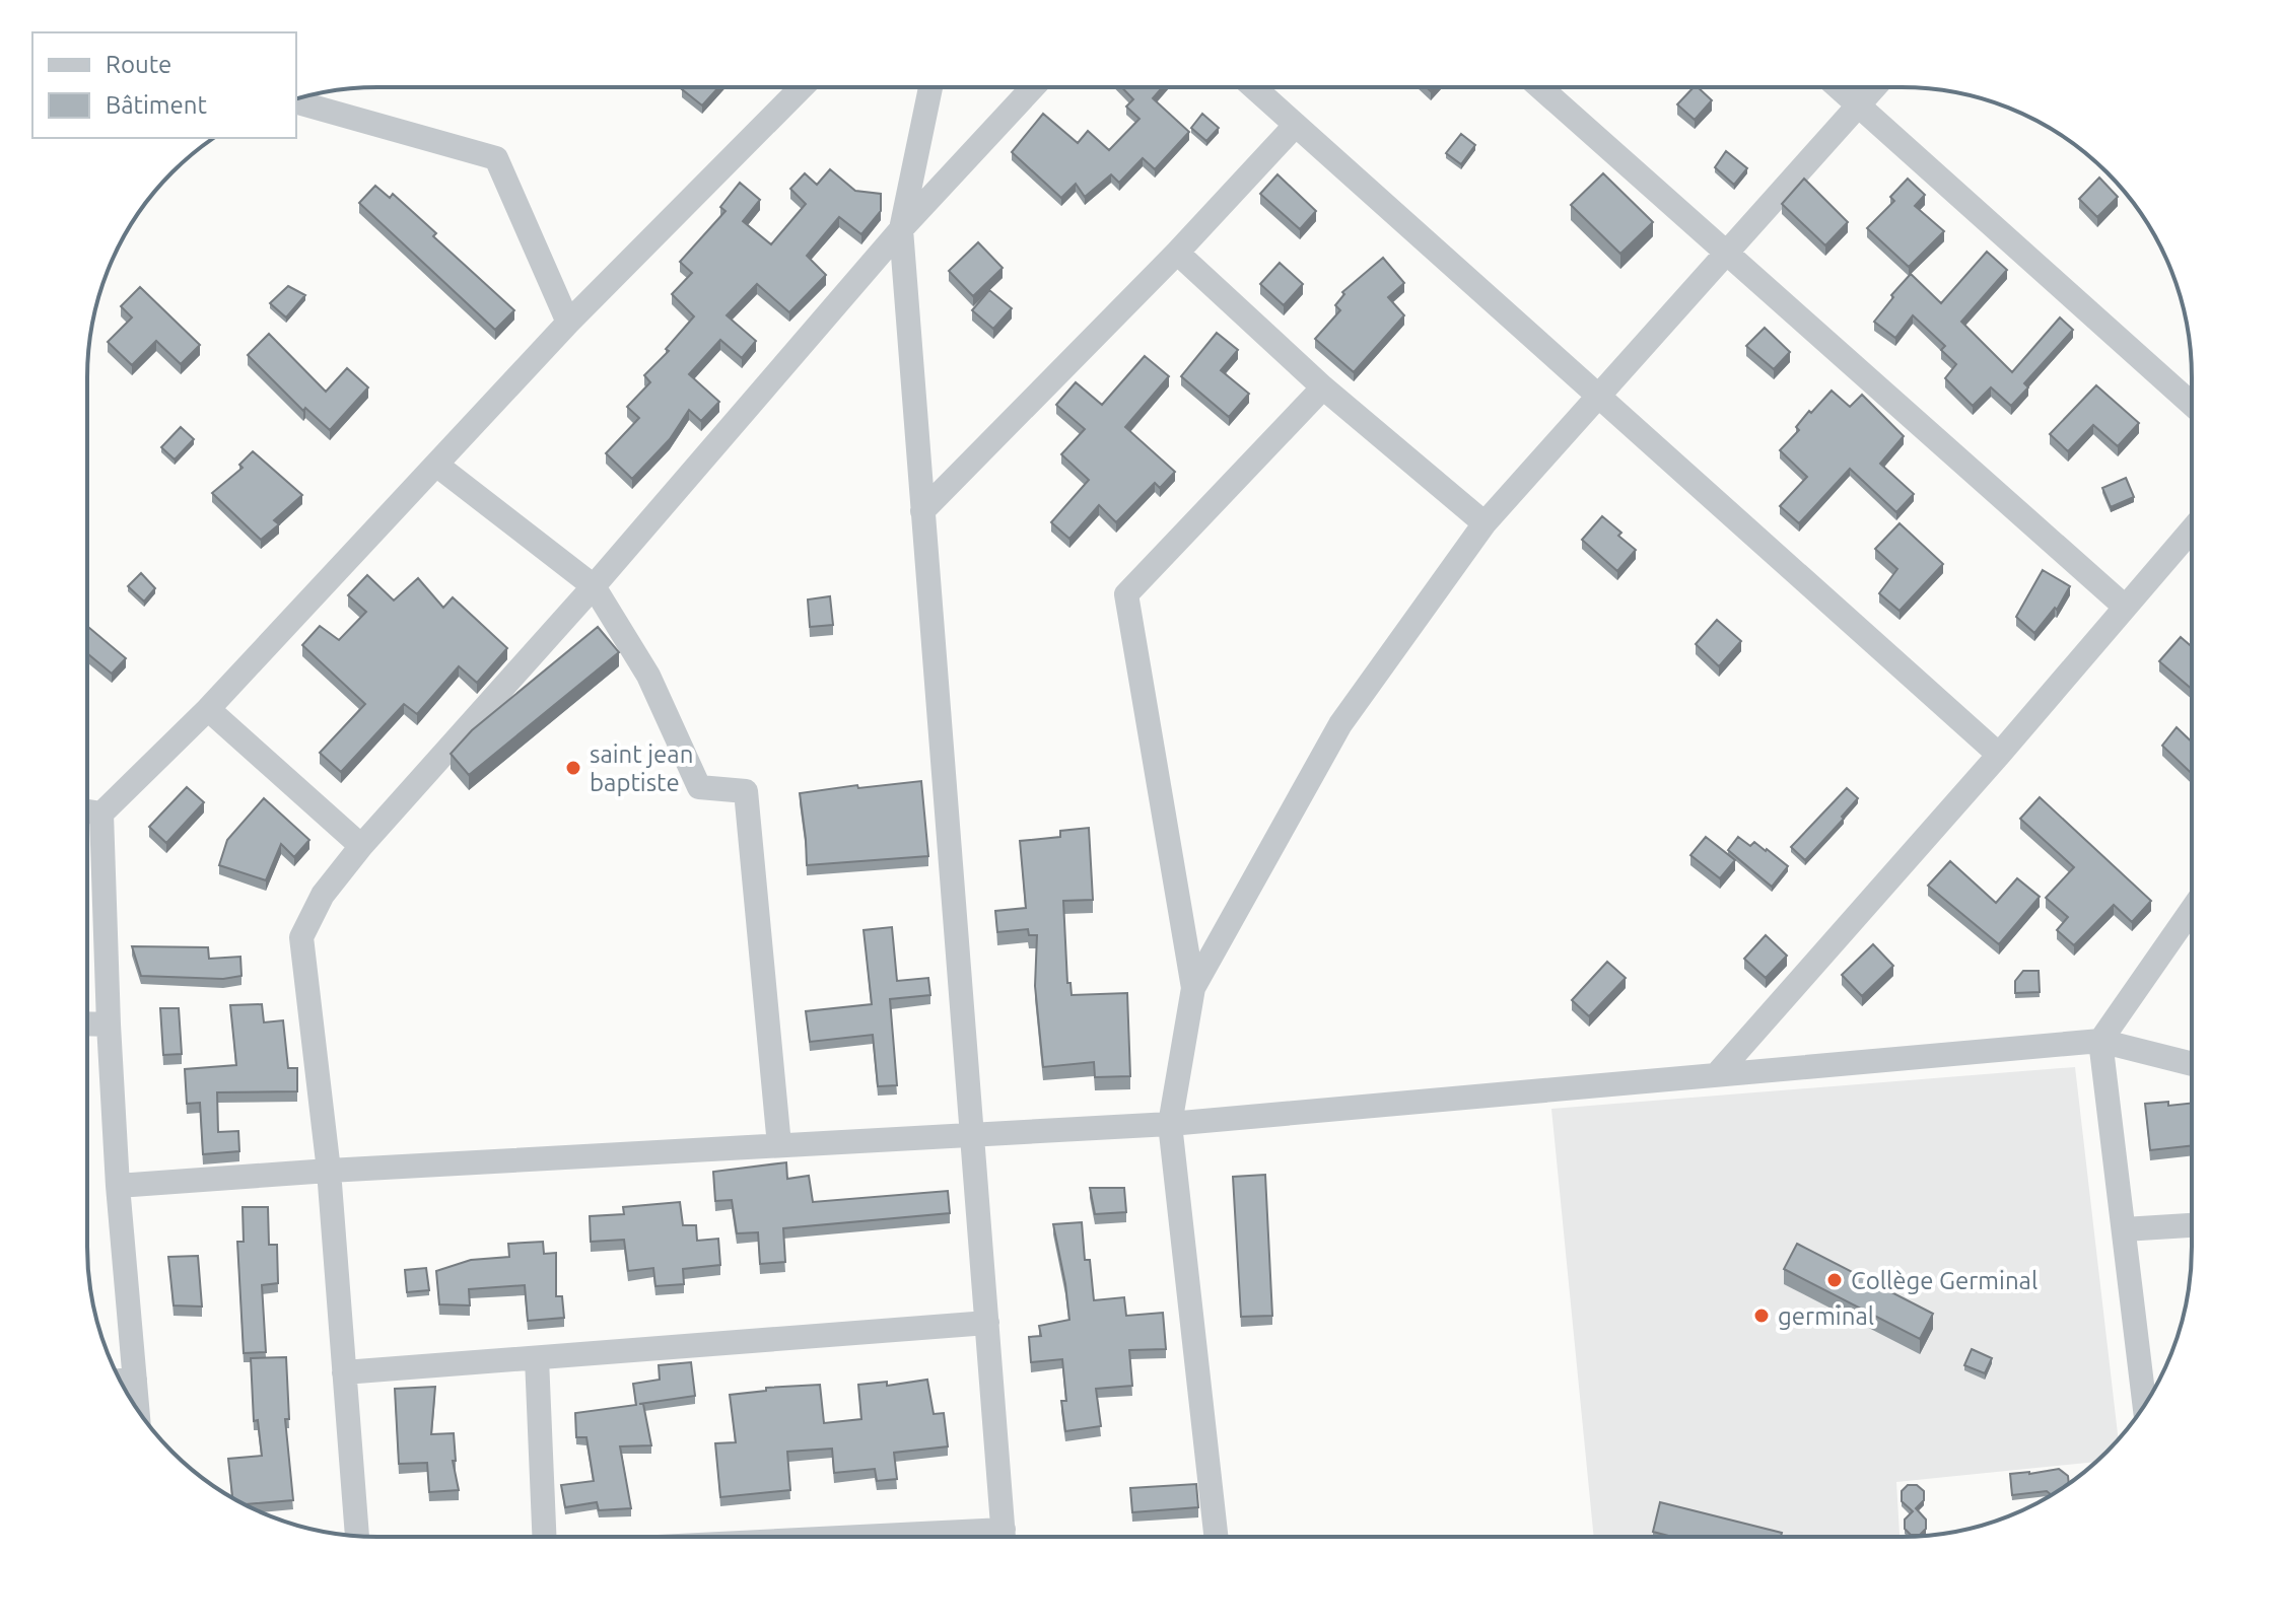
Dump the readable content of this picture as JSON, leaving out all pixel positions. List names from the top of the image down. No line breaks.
{"places":["saint jean baptiste","Collège Germinal","germinal"],"legend":["Route","Bâtiment"]}
